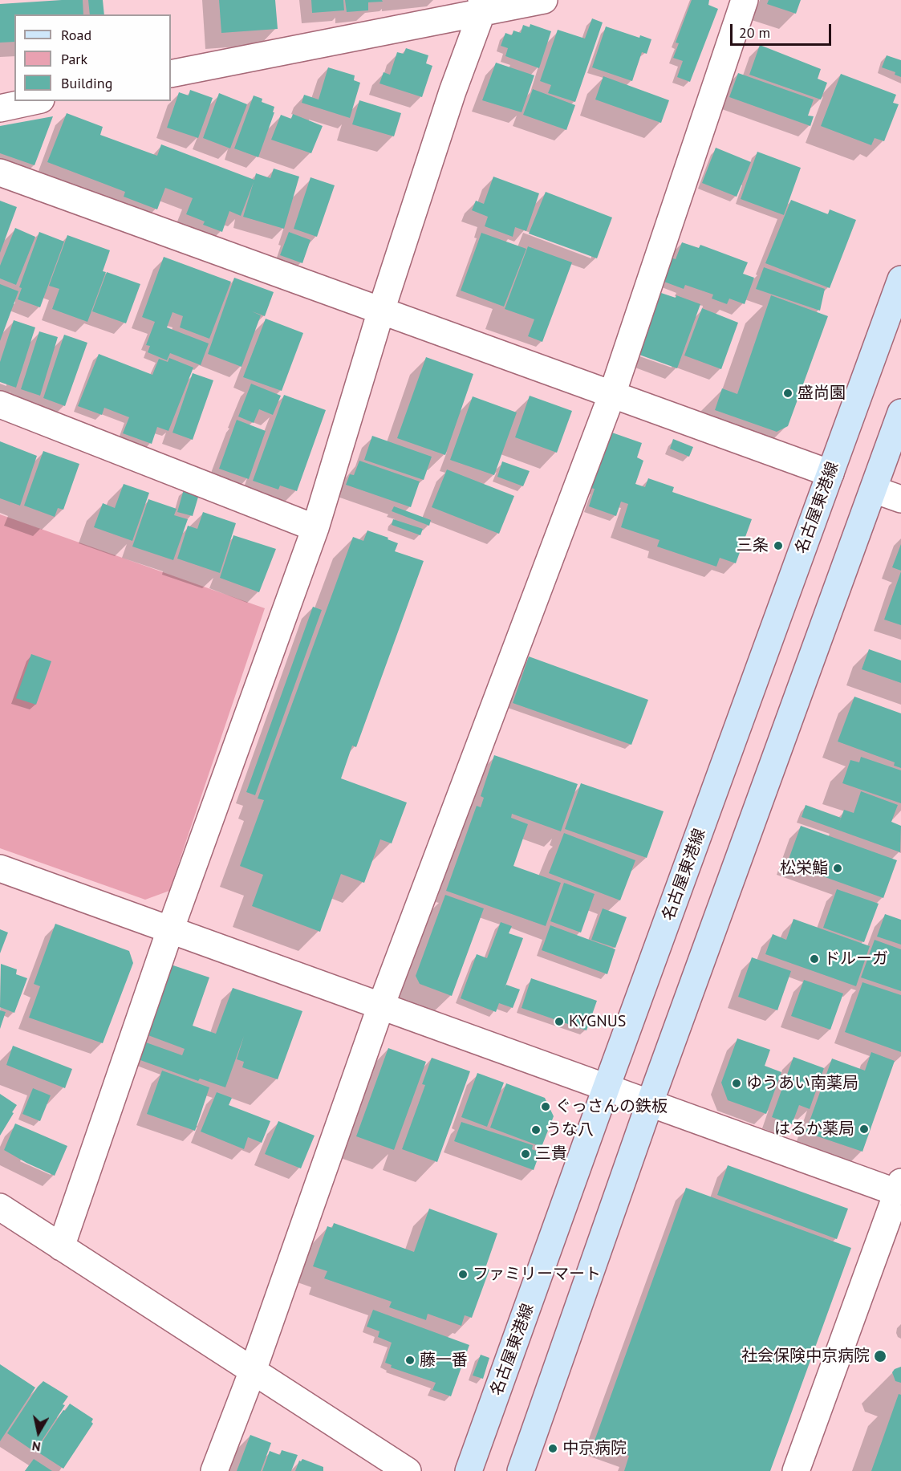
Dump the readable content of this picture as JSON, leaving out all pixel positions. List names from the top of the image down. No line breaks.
{"streets":{"main road":["名古屋東港線"]},"places":["盛尚園","三条","松栄鮨","ドルーガ","KYGNUS","ゆうあい南薬局","ぐっさんの鉄板","はるか薬局","うな八","三貴","ファミリーマート","社会保険中京病院","藤一番","中京病院"],"legend":["Road","Park","Building"],"scale_bar":"20 m","north":"bottom"}
